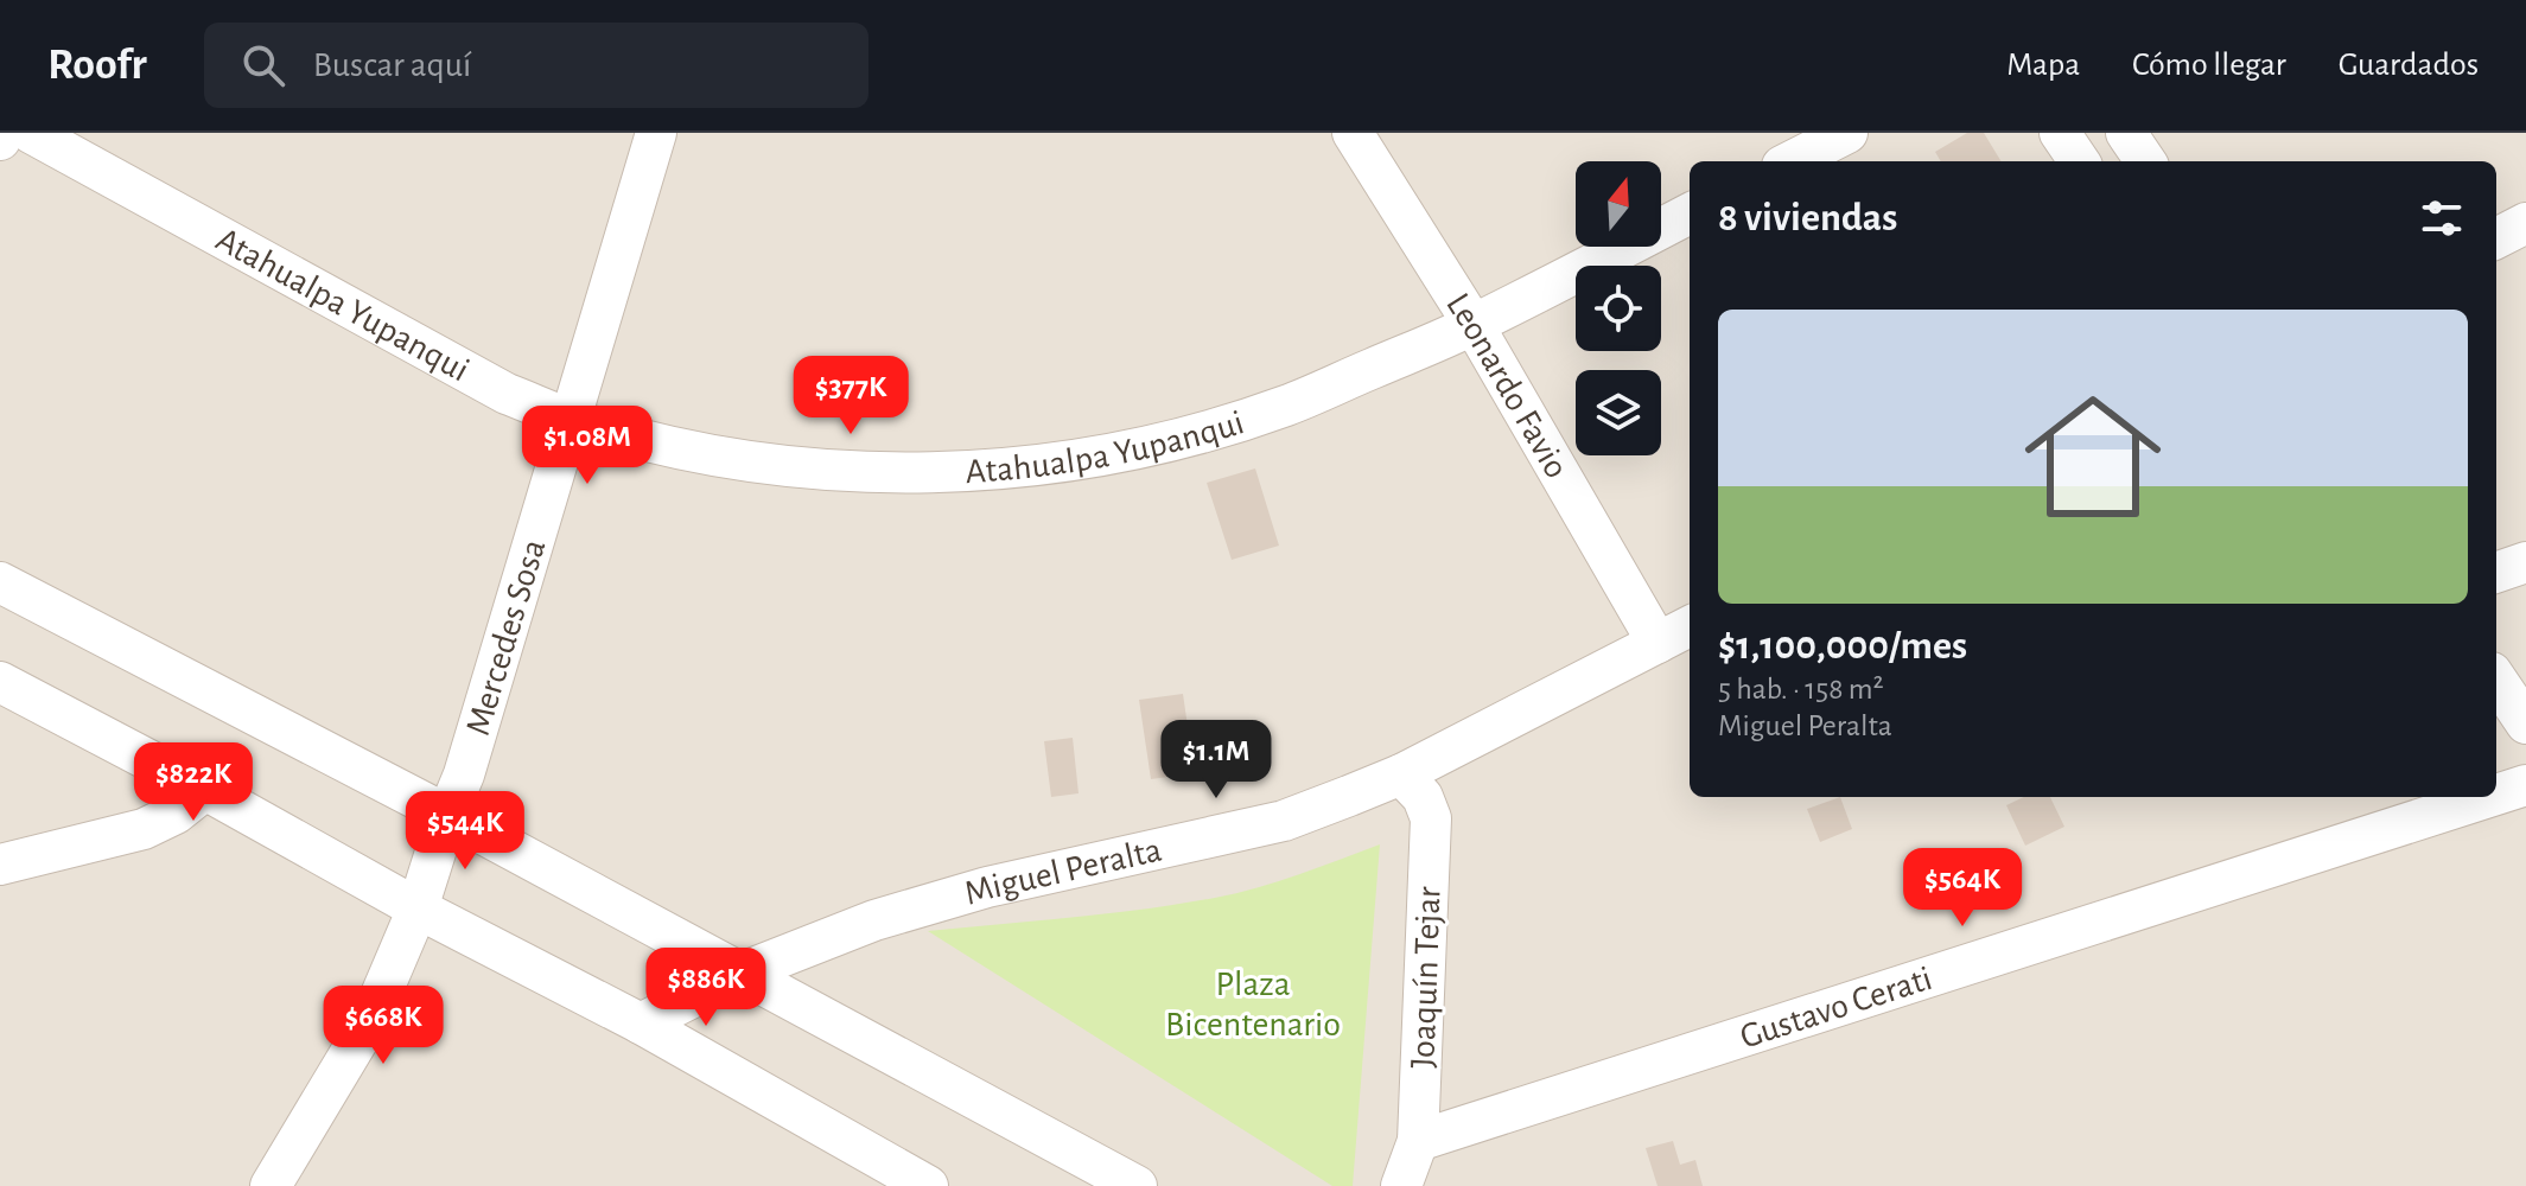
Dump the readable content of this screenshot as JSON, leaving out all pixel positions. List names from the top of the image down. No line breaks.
{"streets":{"street":["Atahualpa Yupanqui","Leonardo Favio","Mercedes Sosa","Miguel Peralta","Joaquín Tejar","Gustavo Cerati"]},"crossings":[["Atahualpa Yupanqui","Leonardo Favio"],["Atahualpa Yupanqui","Mercedes Sosa"],["Leonardo Favio","Miguel Peralta"],["Miguel Peralta","Joaquín Tejar"],["Joaquín Tejar","Gustavo Cerati"]],"parks":["Plaza Bicentenario"],"north":"top","page":{"header":"Roofr","search":"Buscar aquí","nav":["Mapa","Cómo llegar","Guardados"],"heading":"8 viviendas","list":[{"name":"$1,100,000/mes","note":"5 hab. · 158 m² · Miguel Peralta"}],"price":["$377K","$1.08M","$1.1M","$822K","$544K","$564K","$886K","$668K"]}}
